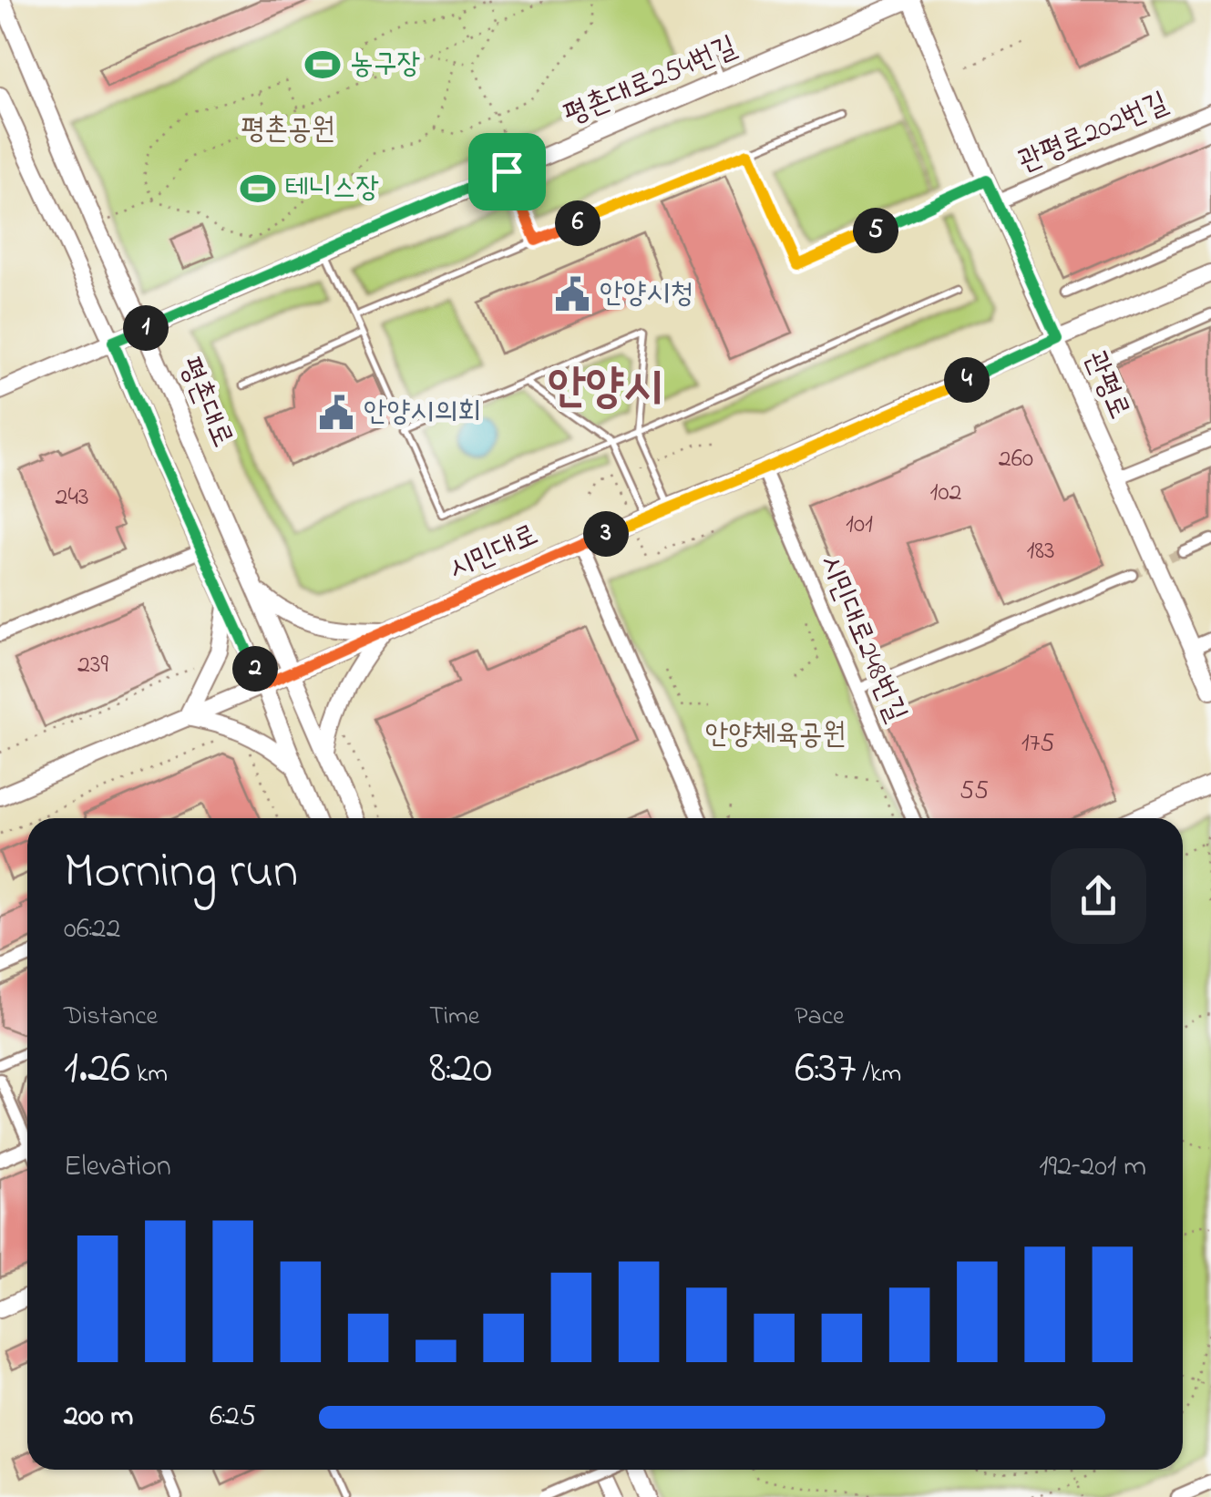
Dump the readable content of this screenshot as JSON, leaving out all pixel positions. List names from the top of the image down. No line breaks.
{"streets":{"street":["평촌대로254번길","관평로202번길","관평로","평촌대로","시민대로","시민대로248번길"]},"crossings":[["평촌대로254번길","관평로"],["평촌대로254번길","평촌대로"],["관평로202번길","관평로"],["관평로","시민대로"],["평촌대로","시민대로"],["시민대로","시민대로248번길"]],"districts":["안양시"],"parks":["평촌공원","안양체육공원"],"places":{"sports":["농구장","테니스장"],"public building":["안양시청","안양시의회"]},"house_numbers":["260","102","243","101","183","239","175","55"],"page":{"pins":["6","5","1","4","3","2"],"heading":["Morning run","06:22"],"stats":[["Distance","1.26 km"],["Time","8:20"],["Pace","6:37 /km"]],"chart":["Elevation","192–201 m"],"list":[{"name":"200 m","note":"6:25"}]}}
